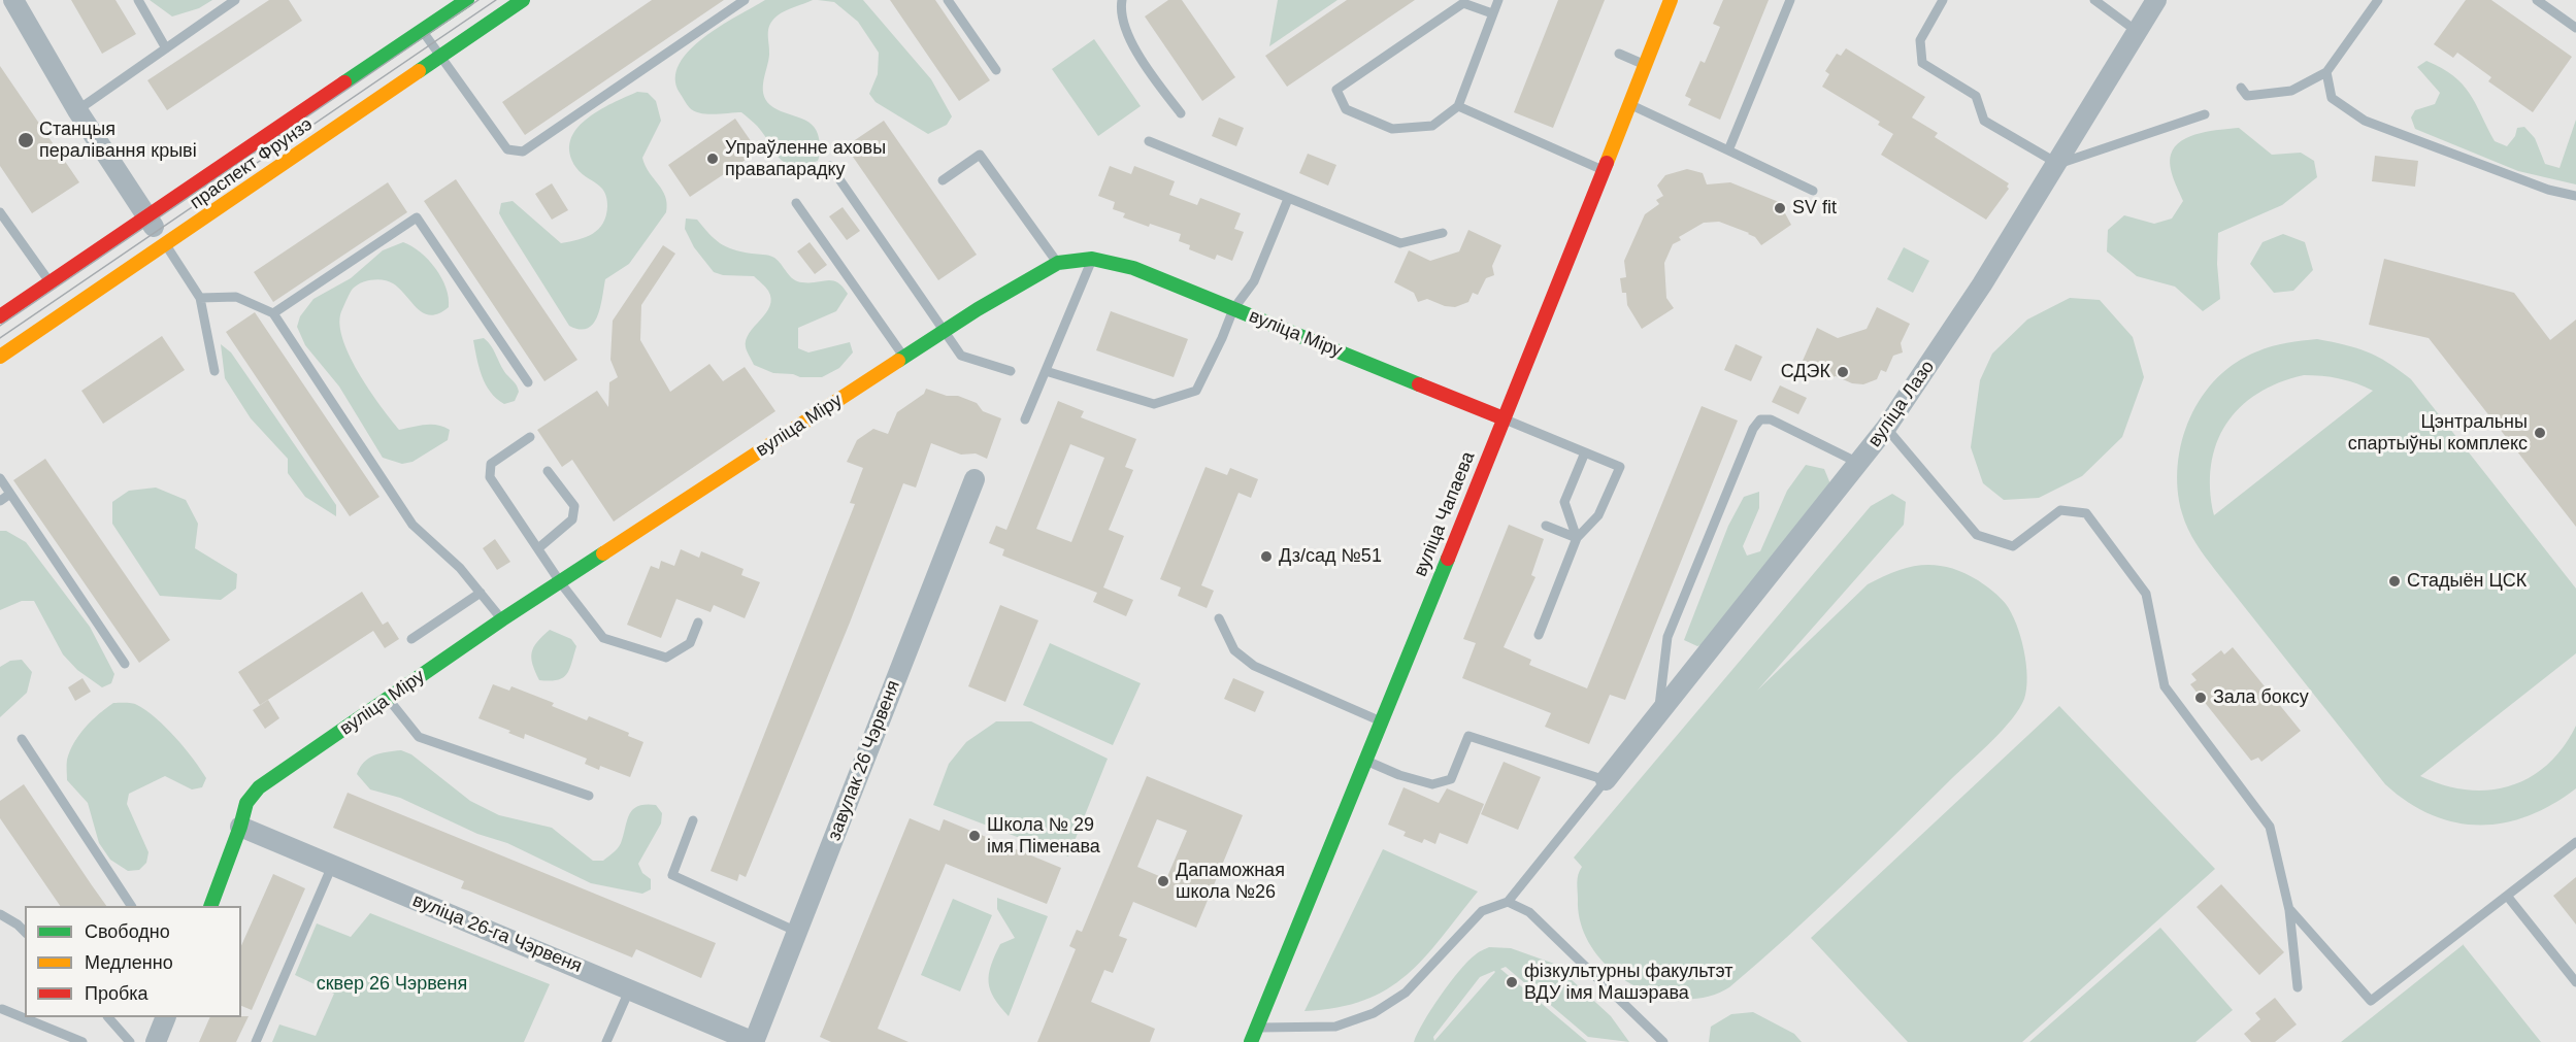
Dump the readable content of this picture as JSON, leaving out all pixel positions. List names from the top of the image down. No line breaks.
{"streets":{"street":["праспект Фрунзэ","вуліца Міру","вуліца Лазо","вуліца Чапаева","завулак 26 Чэрвеня","вуліца 26-га Чэрвеня"]},"crossings":[["вуліца Міру","вуліца Чапаева"],["вуліца Міру","вуліца 26-га Чэрвеня"],["завулак 26 Чэрвеня","вуліца 26-га Чэрвеня"]],"parks":["сквер 26 Чэрвеня"],"places":["Станцыя пералівання крыві","Упраўленне аховы правапарадку","SV fit","СДЭК","Цэнтральны спартыўны комплекс","Дз/сад №51","Стадыён ЦСК","Зала боксу","Школа № 29 імя Піменава","Дапаможная школа №26","фізкультурны факультэт ВДУ імя Машэрава"],"legend":["Свободно","Медленно","Пробка"]}
